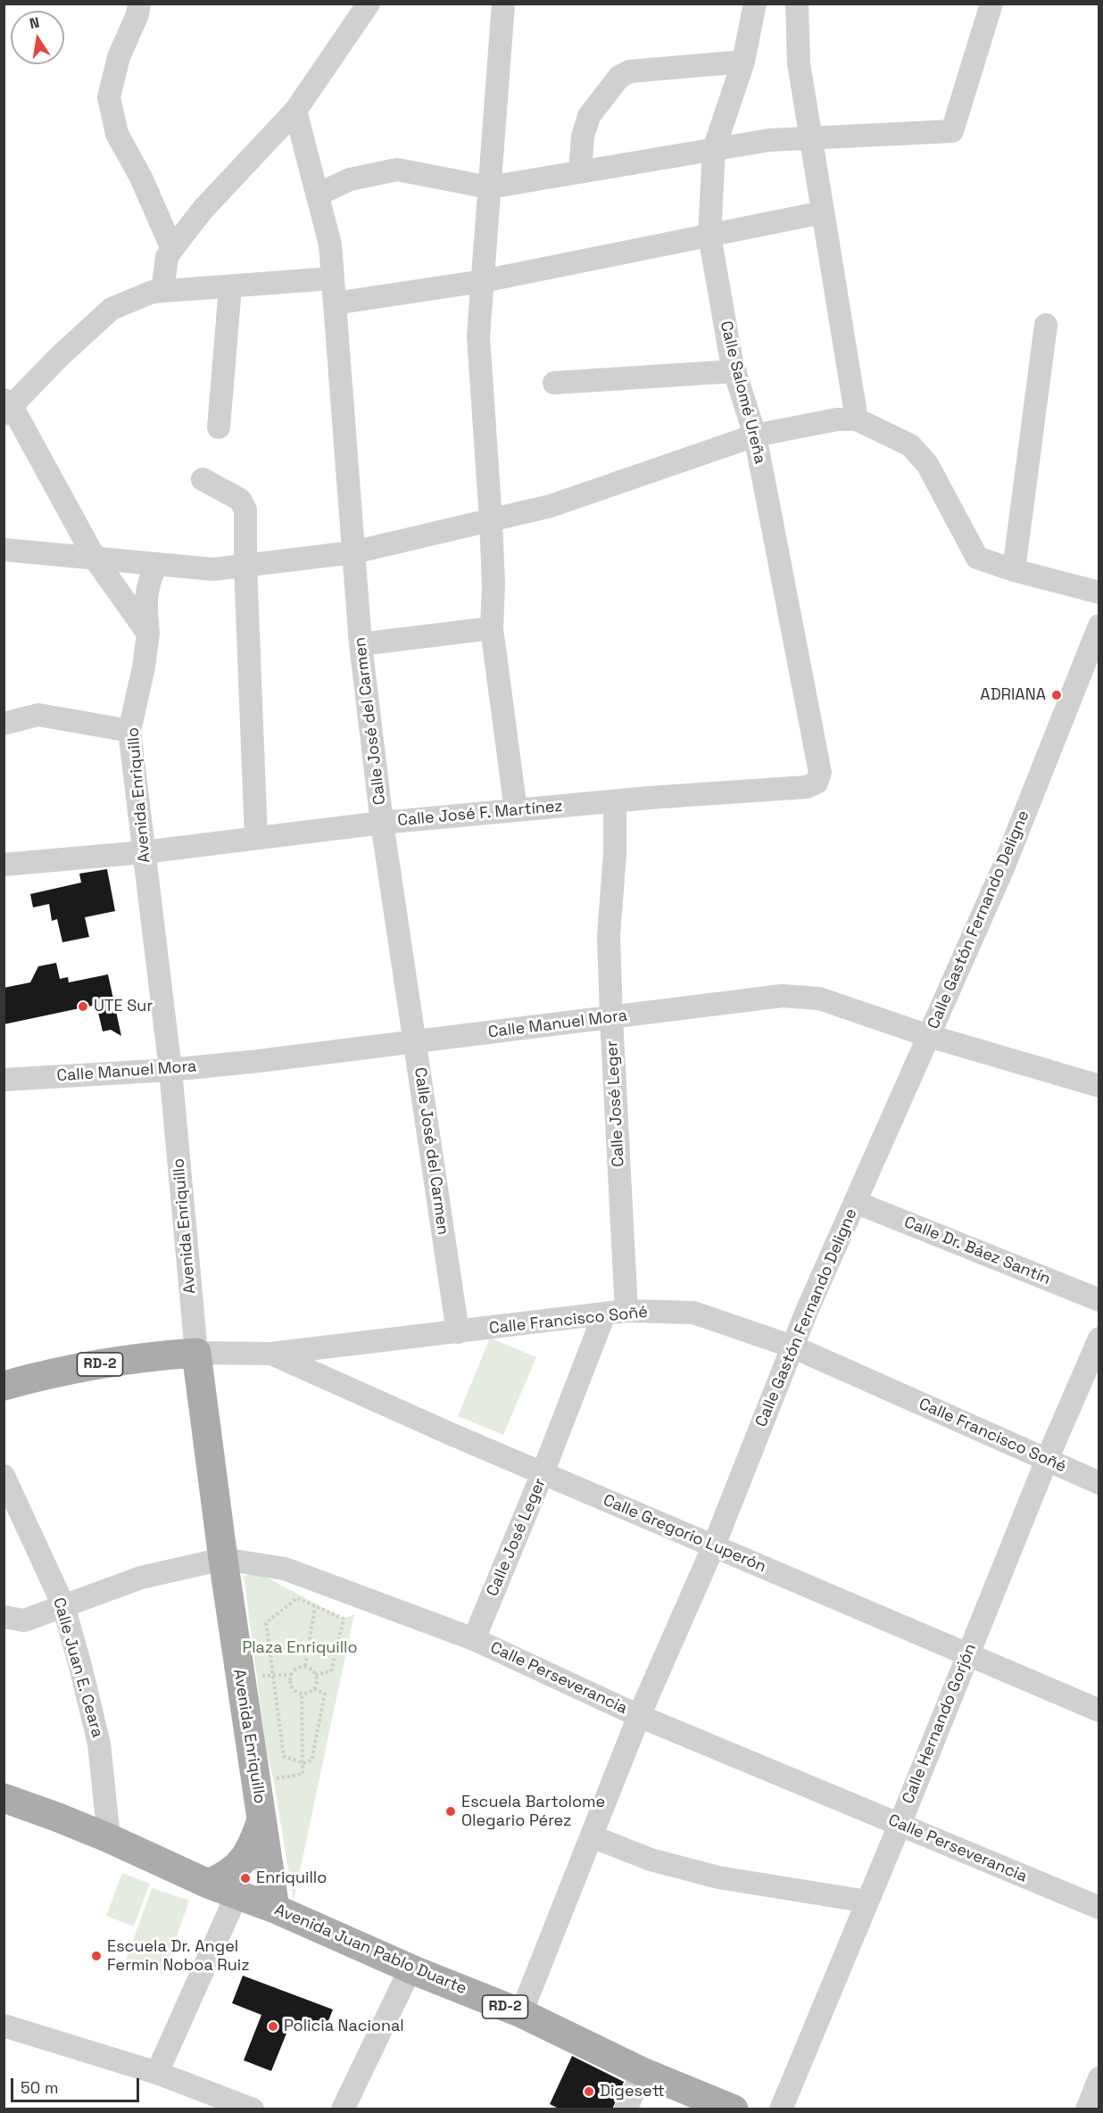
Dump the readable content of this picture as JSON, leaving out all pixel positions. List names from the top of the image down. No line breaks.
{"streets":{"main road":["Avenida Enriquillo","RD-2","Avenida Juan Pablo Duarte"],"street":["Calle Salomé Ureña","Calle José del Carmen","Calle José F. Martínez","Calle Gastón Fernando Deligne","Calle Manuel Mora","Calle José Leger","Calle Dr. Báez Santín","Calle Francisco Soñé","Calle Gregorio Luperón","Calle Juan E. Ceara","Calle Perseverancia","Calle Hernando Gorjón"]},"crossings":[["Calle Salomé Ureña","Calle José F. Martínez"],["Calle José del Carmen","Calle José F. Martínez"],["Calle José del Carmen","Calle Manuel Mora"],["Calle José del Carmen","Calle Francisco Soñé"],["Avenida Enriquillo","Calle José F. Martínez"],["Avenida Enriquillo","Calle Manuel Mora"],["Avenida Enriquillo","Calle Francisco Soñé"],["Avenida Enriquillo","RD-2"],["Avenida Enriquillo","Calle Perseverancia"],["Avenida Enriquillo","Avenida Juan Pablo Duarte"],["Calle José F. Martínez","Calle José Leger"],["Calle Gastón Fernando Deligne","Calle Manuel Mora"],["Calle Gastón Fernando Deligne","Calle Dr. Báez Santín"],["Calle Gastón Fernando Deligne","Calle Francisco Soñé"],["Calle Gastón Fernando Deligne","Calle Gregorio Luperón"],["Calle Gastón Fernando Deligne","Calle Perseverancia"],["Calle Gastón Fernando Deligne","Avenida Juan Pablo Duarte"],["Calle Manuel Mora","Calle José Leger"],["Calle José Leger","Calle Francisco Soñé"],["Calle José Leger","Calle Gregorio Luperón"],["Calle José Leger","Calle Perseverancia"],["Calle Francisco Soñé","RD-2"],["Calle Francisco Soñé","Calle Gregorio Luperón"],["Calle Francisco Soñé","Calle Hernando Gorjón"],["Calle Gregorio Luperón","Calle Hernando Gorjón"],["Calle Juan E. Ceara","Calle Perseverancia"],["Calle Juan E. Ceara","Avenida Juan Pablo Duarte"],["Calle Perseverancia","Calle Hernando Gorjón"]],"parks":["Plaza Enriquillo"],"places":["ADRIANA","UTE Sur","Escuela Bartolome Olegario Pérez","Enriquillo","Escuela Dr. Angel Fermin Noboa Ruiz","Policia Nacional","Digesett"],"scale_bar":"50 m","north":"top"}
